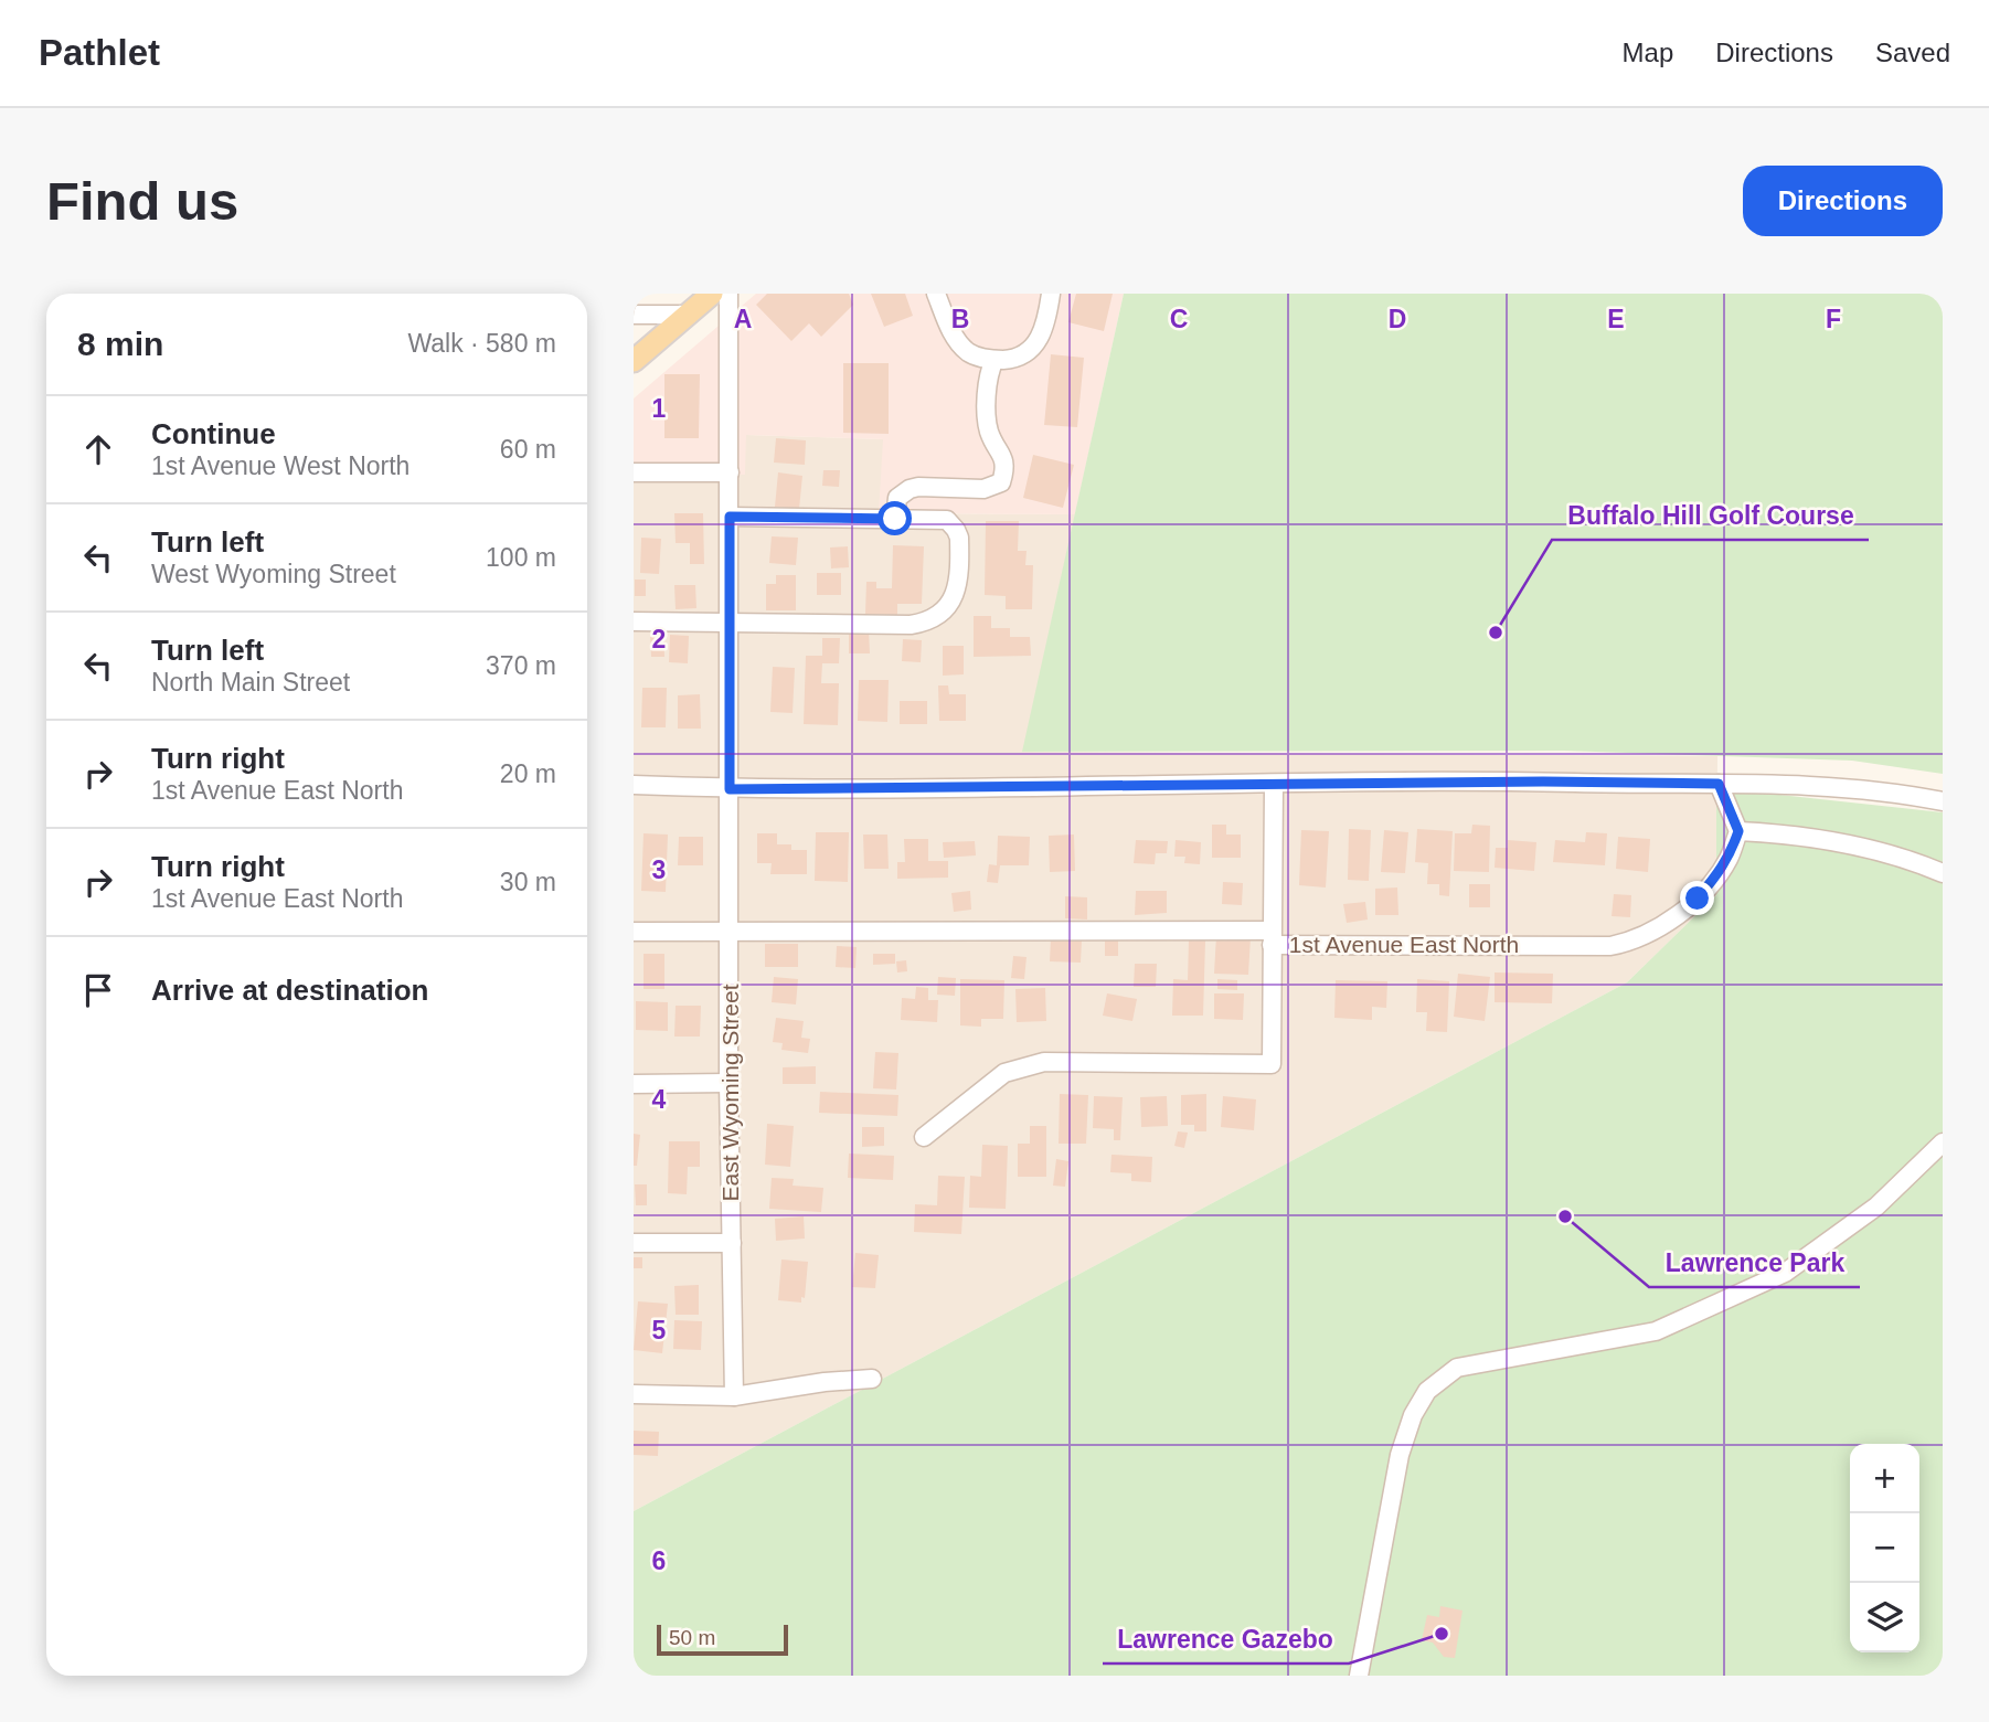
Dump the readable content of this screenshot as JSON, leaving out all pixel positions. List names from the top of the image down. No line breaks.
{"streets":{"street":["1st Avenue East North","East Wyoming Street"]},"places":["Buffalo Hill Golf Course","Lawrence Park","Lawrence Gazebo"],"scale_bar":"50 m","page":{"header":"Pathlet","nav":["Map","Directions","Saved"],"buttons":"Directions","title":"Find us","heading":["8 min","Walk · 580 m"],"list":[["Continue","1st Avenue West North","60 m"],["Turn left","West Wyoming Street","100 m"],["Turn left","North Main Street","370 m"],["Turn right","1st Avenue East North","20 m"],["Turn right","1st Avenue East North","30 m"],"Arrive at destination"],"map_buttons":["+","−"],"scale":"50 m"},"grid":{"columns":["A","B","C","D","E","F"],"rows":["1","2","3","4","5","6"]}}
